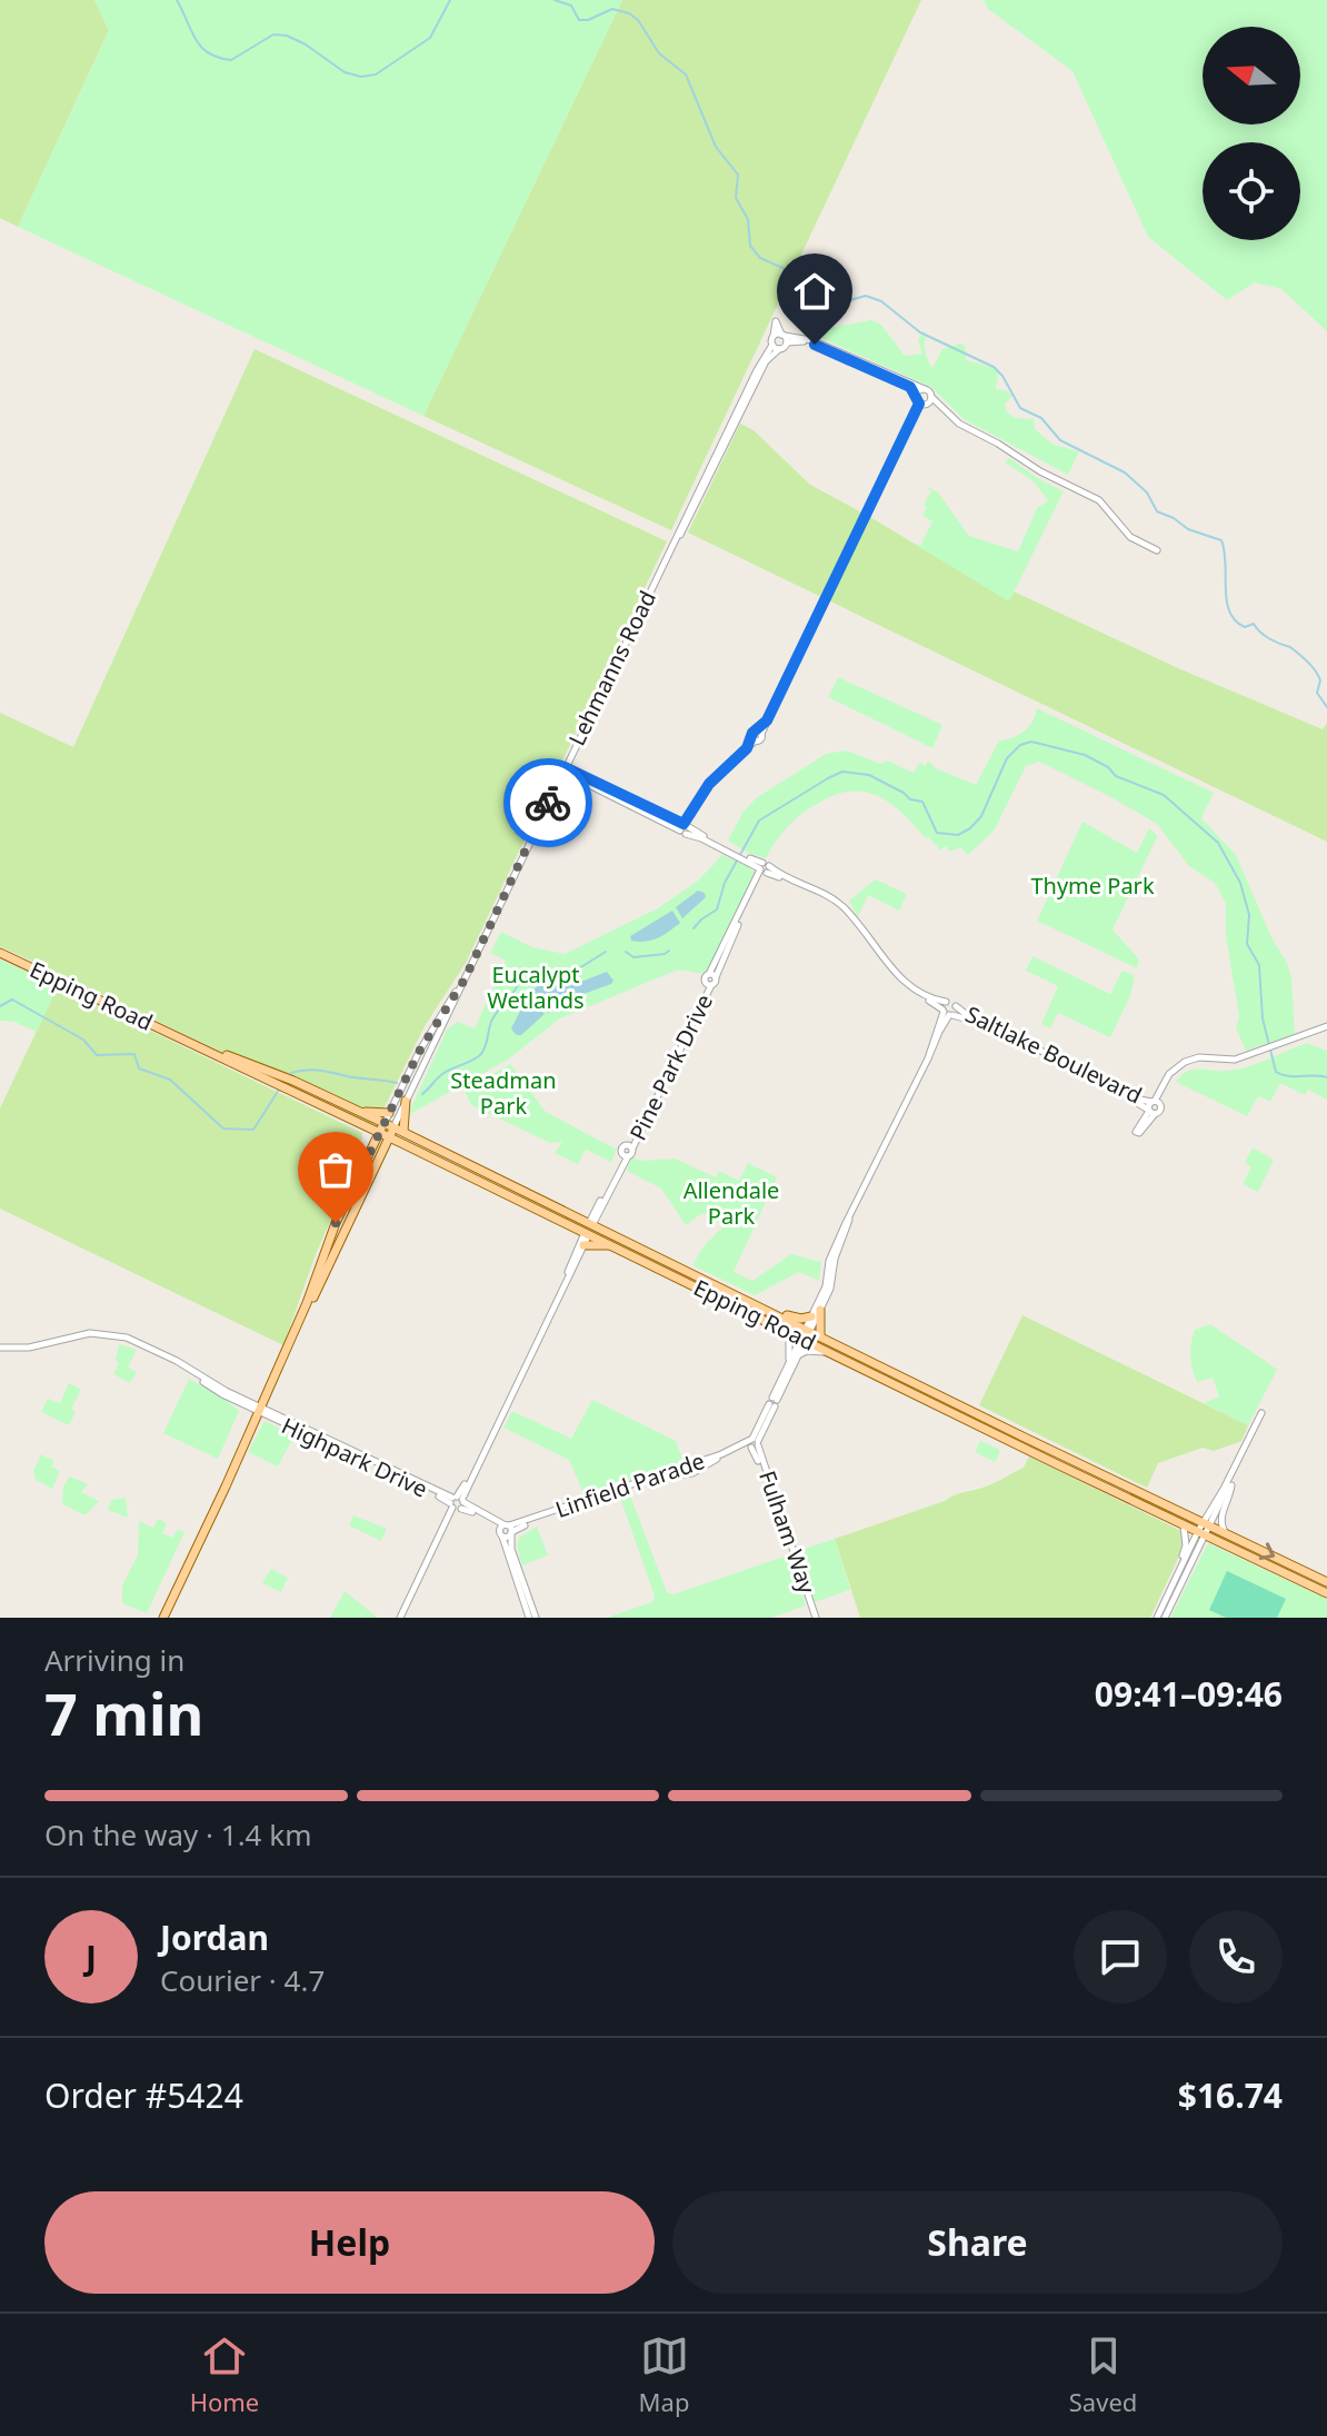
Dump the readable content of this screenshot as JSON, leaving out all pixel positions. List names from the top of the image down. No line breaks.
{"streets":{"main road":["Epping Road"],"street":["Lehmanns Road","Saltlake Boulevard","Pine Park Drive","Highpark Drive","Linfield Parade","Fulham Way"]},"crossings":[["Lehmanns Road","Epping Road"],["Lehmanns Road","Saltlake Boulevard"],["Epping Road","Pine Park Drive"],["Saltlake Boulevard","Pine Park Drive"],["Highpark Drive","Linfield Parade"],["Linfield Parade","Fulham Way"]],"parks":["Thyme Park","Eucalypt Wetlands","Steadman Park","Allendale Park"],"north":"left","page":{"heading":["7 min","Arriving in","09:41–09:46"],"panel":["Jordan","Courier · 4.7","Order #5424","$16.74"],"bar":"On the way · 1.4 km","round":"J","buttons":["Help","Share"],"tabs":["Home","Map","Saved"]}}
